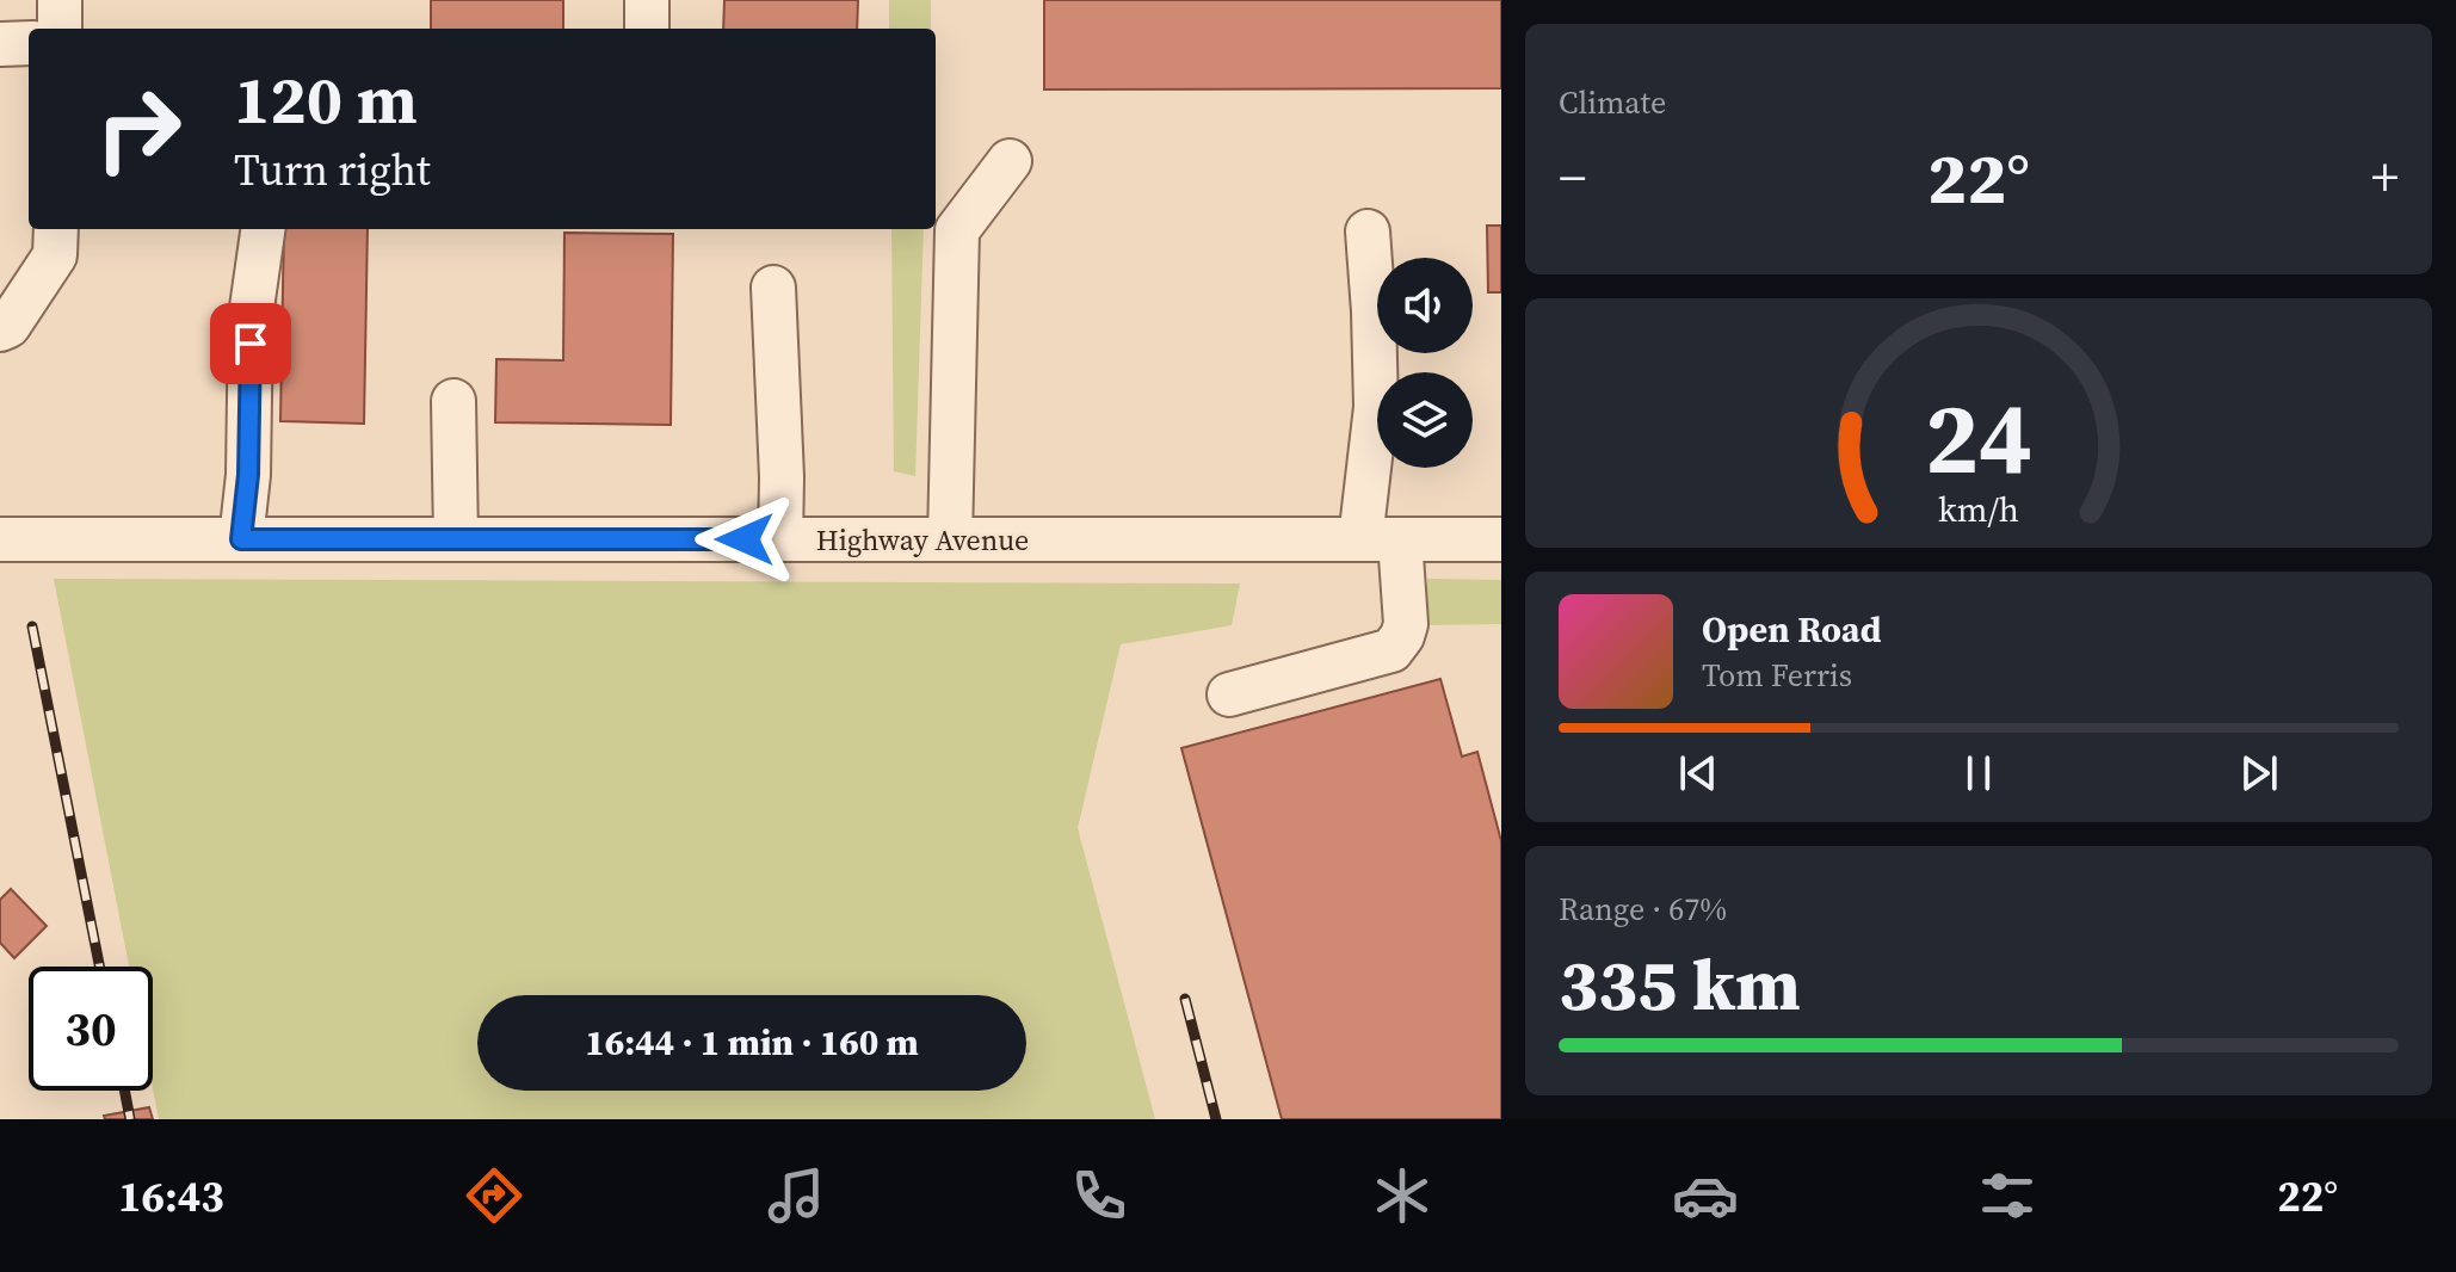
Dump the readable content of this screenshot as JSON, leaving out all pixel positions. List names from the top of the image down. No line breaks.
{"streets":{"street":["Highway Avenue"]},"page":{"tile":["Climate",["Range · 67%","335 km"]],"turn":["120 m","Turn right"],"heat":["−","22°","+"],"song":["Open Road","Tom Ferris"],"limit":"30","trip":"16:44 · 1 min · 160 m","tabs":["16:43","22°"],"gauge":["24","km/h"]}}
